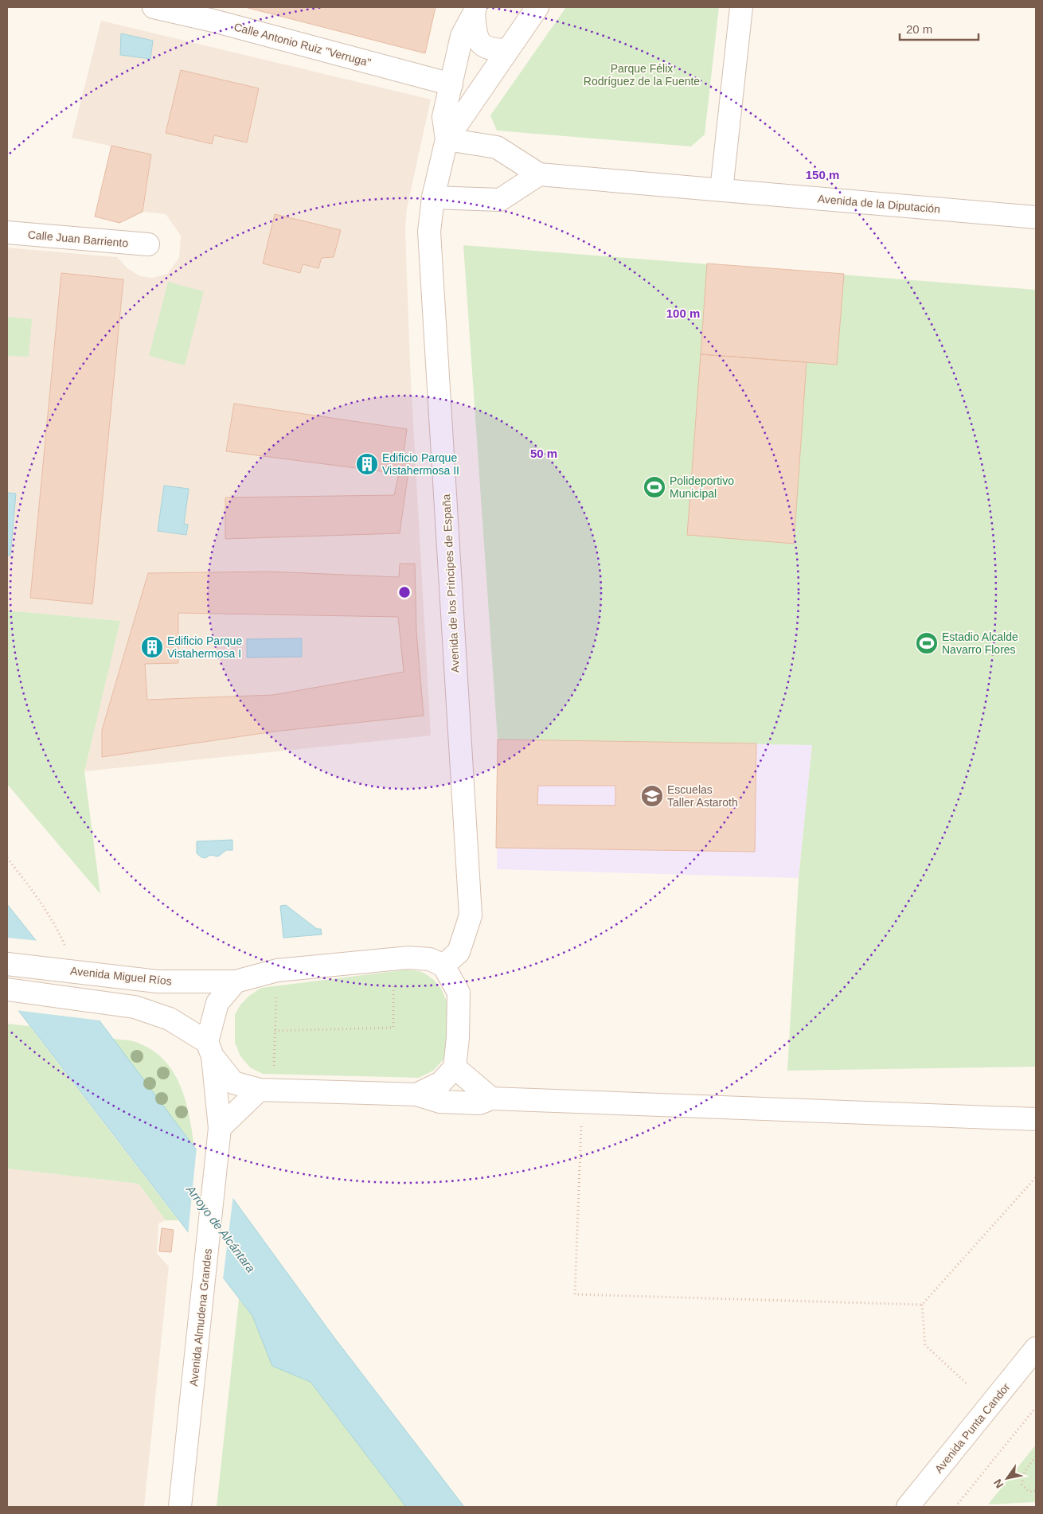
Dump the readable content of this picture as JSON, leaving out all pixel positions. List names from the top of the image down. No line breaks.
{"streets":{"street":["Calle Antonio Ruiz \"Verruga\"","Avenida de la Diputación","Calle Juan Barriento","Avenida de los Príncipes de España","Avenida Miguel Ríos","Avenida Almudena Grandes","Avenida Punta Candor"]},"crossings":[["Avenida de la Diputación","Avenida de los Príncipes de España"],["Avenida de los Príncipes de España","Avenida Miguel Ríos"]],"water":["Arroyo de Alcántara"],"parks":["Parque Félix Rodríguez de la Fuente"],"places":{"building":["Edificio Parque Vistahermosa II","Edificio Parque Vistahermosa I"],"sports":["Polideportivo Municipal","Estadio Alcalde Navarro Flores"],"school or university":["Escuelas Taller Astaroth"]},"scale_bar":"20 m","north":"bottom left","rings":["150 m","100 m","50 m"]}
